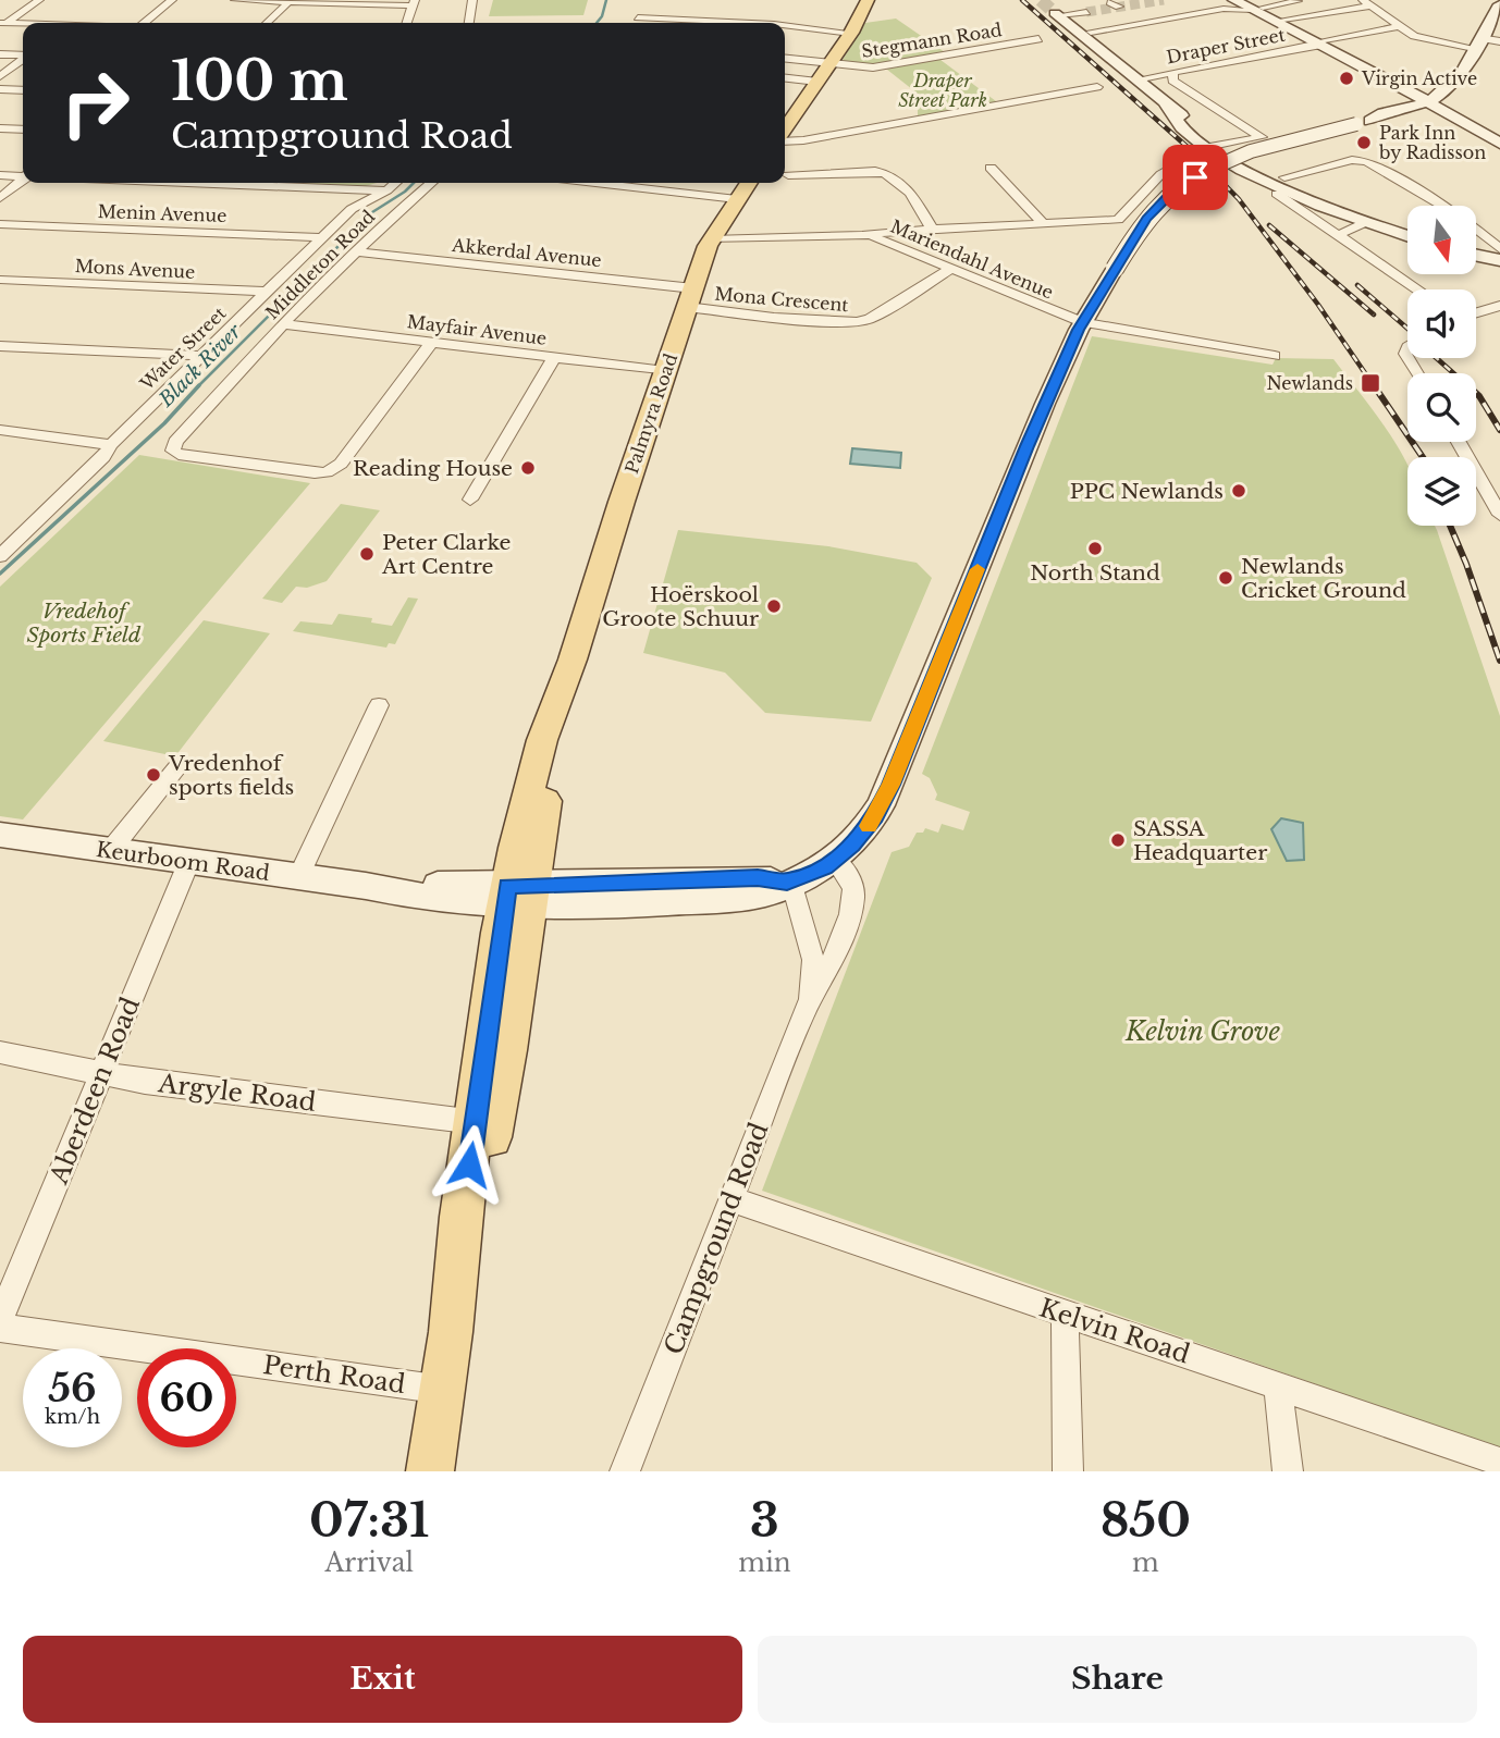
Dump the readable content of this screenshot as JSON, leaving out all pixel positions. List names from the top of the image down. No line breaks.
{"streets":{"main road":["Palmyra Road","Keurboom Road"],"street":["Stegmann Road","Draper Street","Menin Avenue","Akkerdal Avenue","Mariendahl Avenue","Middleton Road","Mons Avenue","Mona Crescent","Mayfair Avenue","Water Street","Aberdeen Road","Argyle Road","Campground Road","Kelvin Road","Perth Road"]},"crossings":[["Menin Avenue","Water Street"],["Akkerdal Avenue","Middleton Road"],["Akkerdal Avenue","Mona Crescent"],["Akkerdal Avenue","Palmyra Road"],["Mariendahl Avenue","Mona Crescent"],["Mariendahl Avenue","Palmyra Road"],["Middleton Road","Mayfair Avenue"],["Mons Avenue","Water Street"],["Mona Crescent","Palmyra Road"],["Mayfair Avenue","Palmyra Road"],["Palmyra Road","Keurboom Road"],["Keurboom Road","Aberdeen Road"],["Aberdeen Road","Argyle Road"],["Campground Road","Kelvin Road"]],"water":["Black River"],"parks":["Draper Street Park","Vredehof Sports Field","Kelvin Grove"],"places":{"other":["Virgin Active","Park Inn by Radisson","Reading House","PPC Newlands","North Stand","Peter Clarke Art Centre","Newlands Cricket Ground","Hoërskool Groote Schuur","Vredenhof sports fields","SASSA Headquarter"],"transit":["Newlands"]},"north":"bottom","page":{"turn":["100 m","Campground Road"],"speed":"56 km/h","limit":"60","eta":["07:31","Arrival","3","min","850","m"],"buttons":["Exit","Share"]}}
